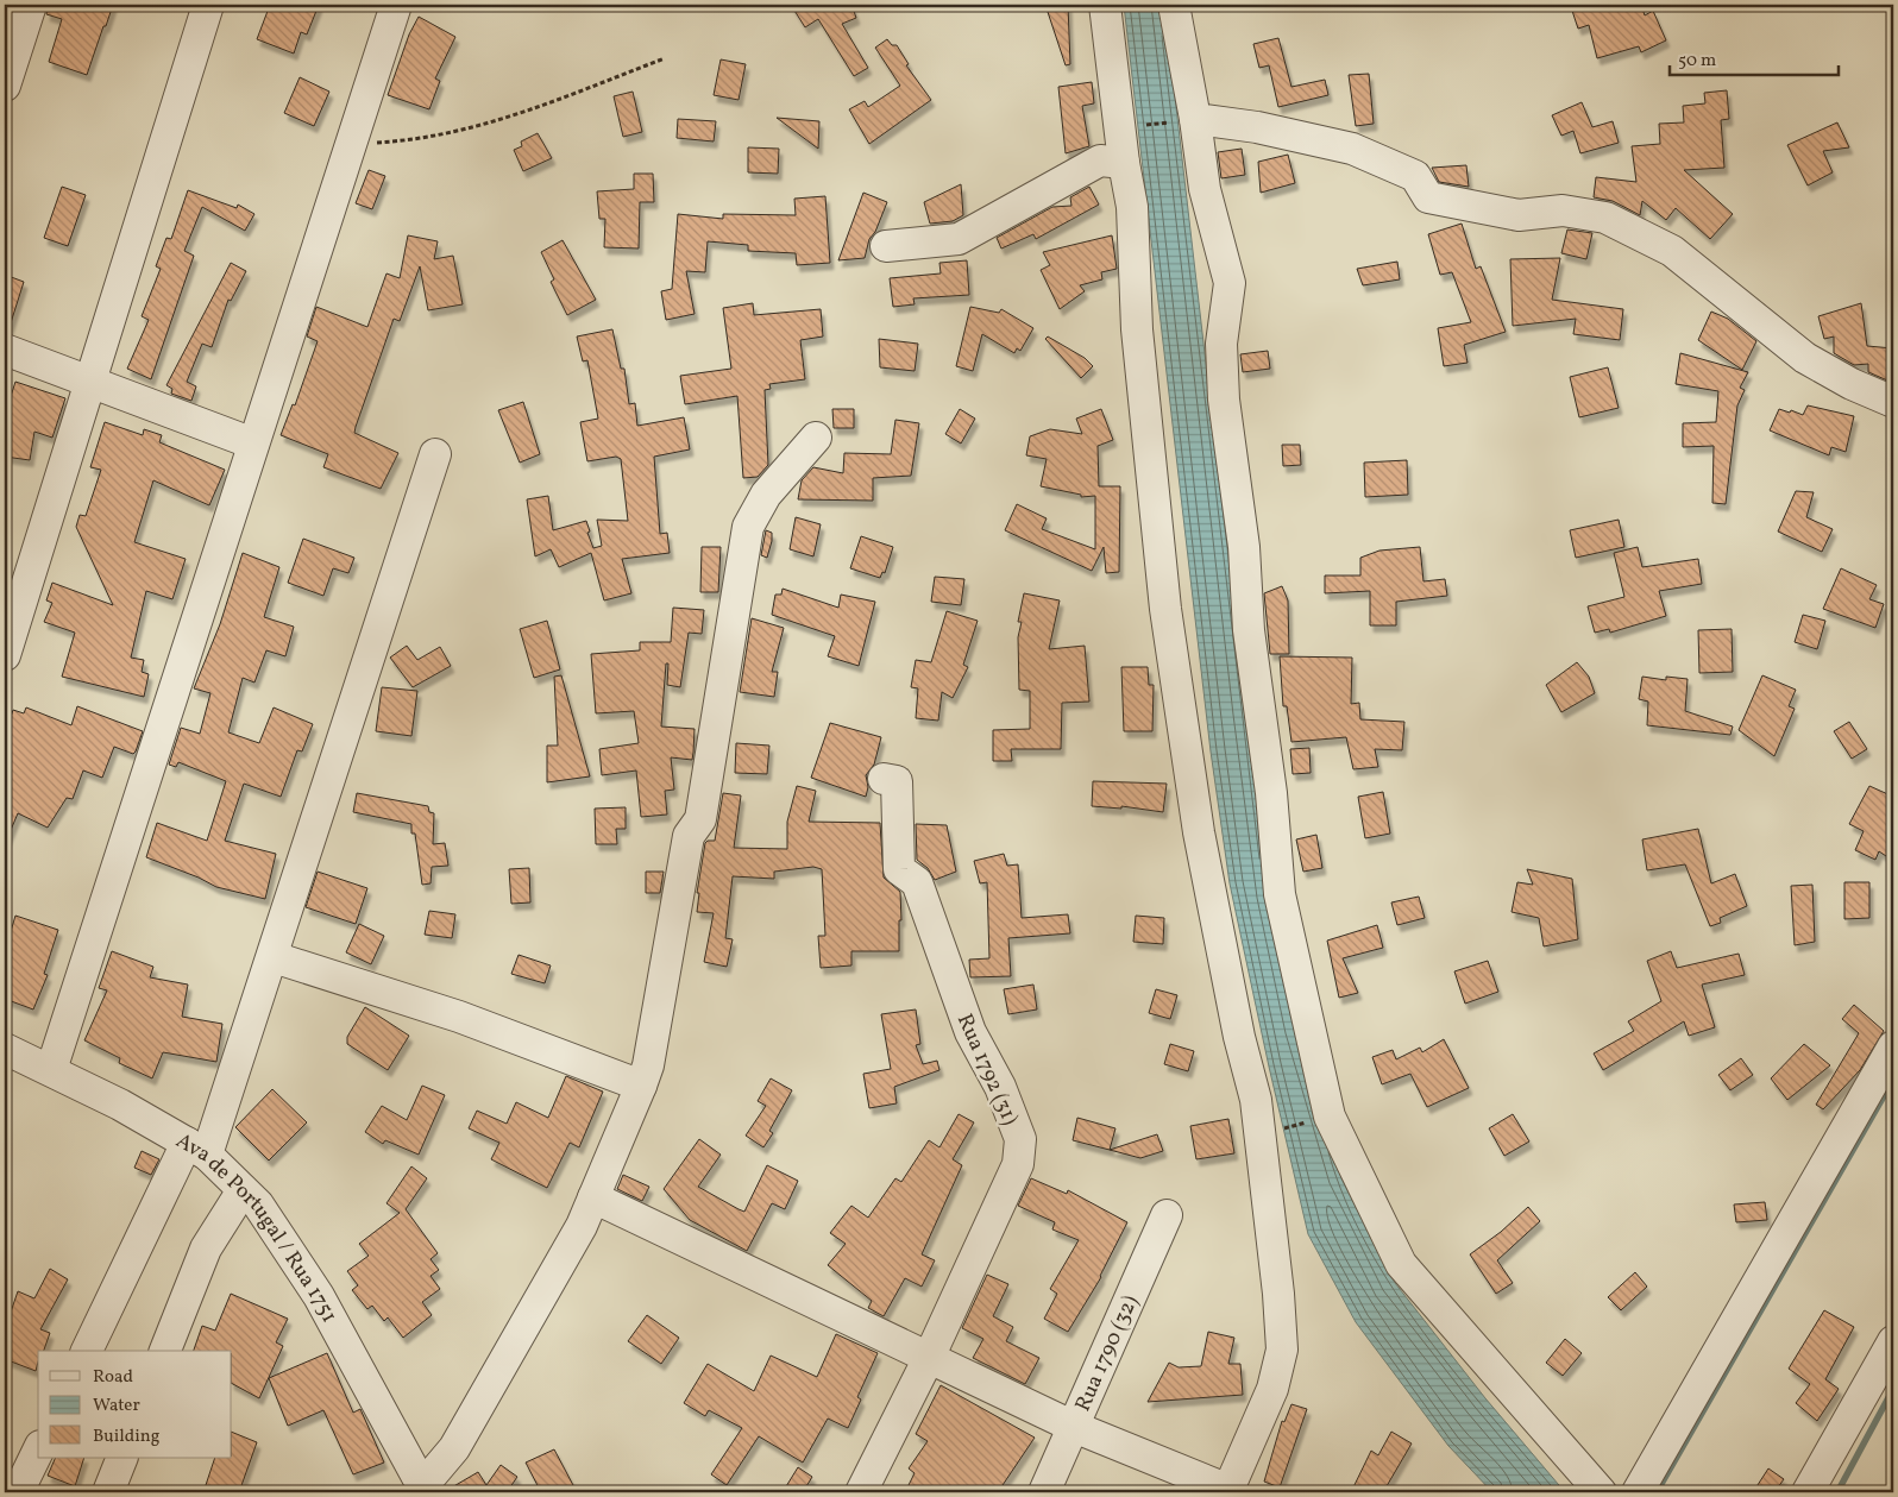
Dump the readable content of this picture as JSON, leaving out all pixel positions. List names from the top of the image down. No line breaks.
{"streets":{"street":["Rua 1792 (31)","Ava de Portugal / Rua 1751","Rua 1790 (32)"]},"legend":["Road","Water","Building"],"scale_bar":"50 m"}
